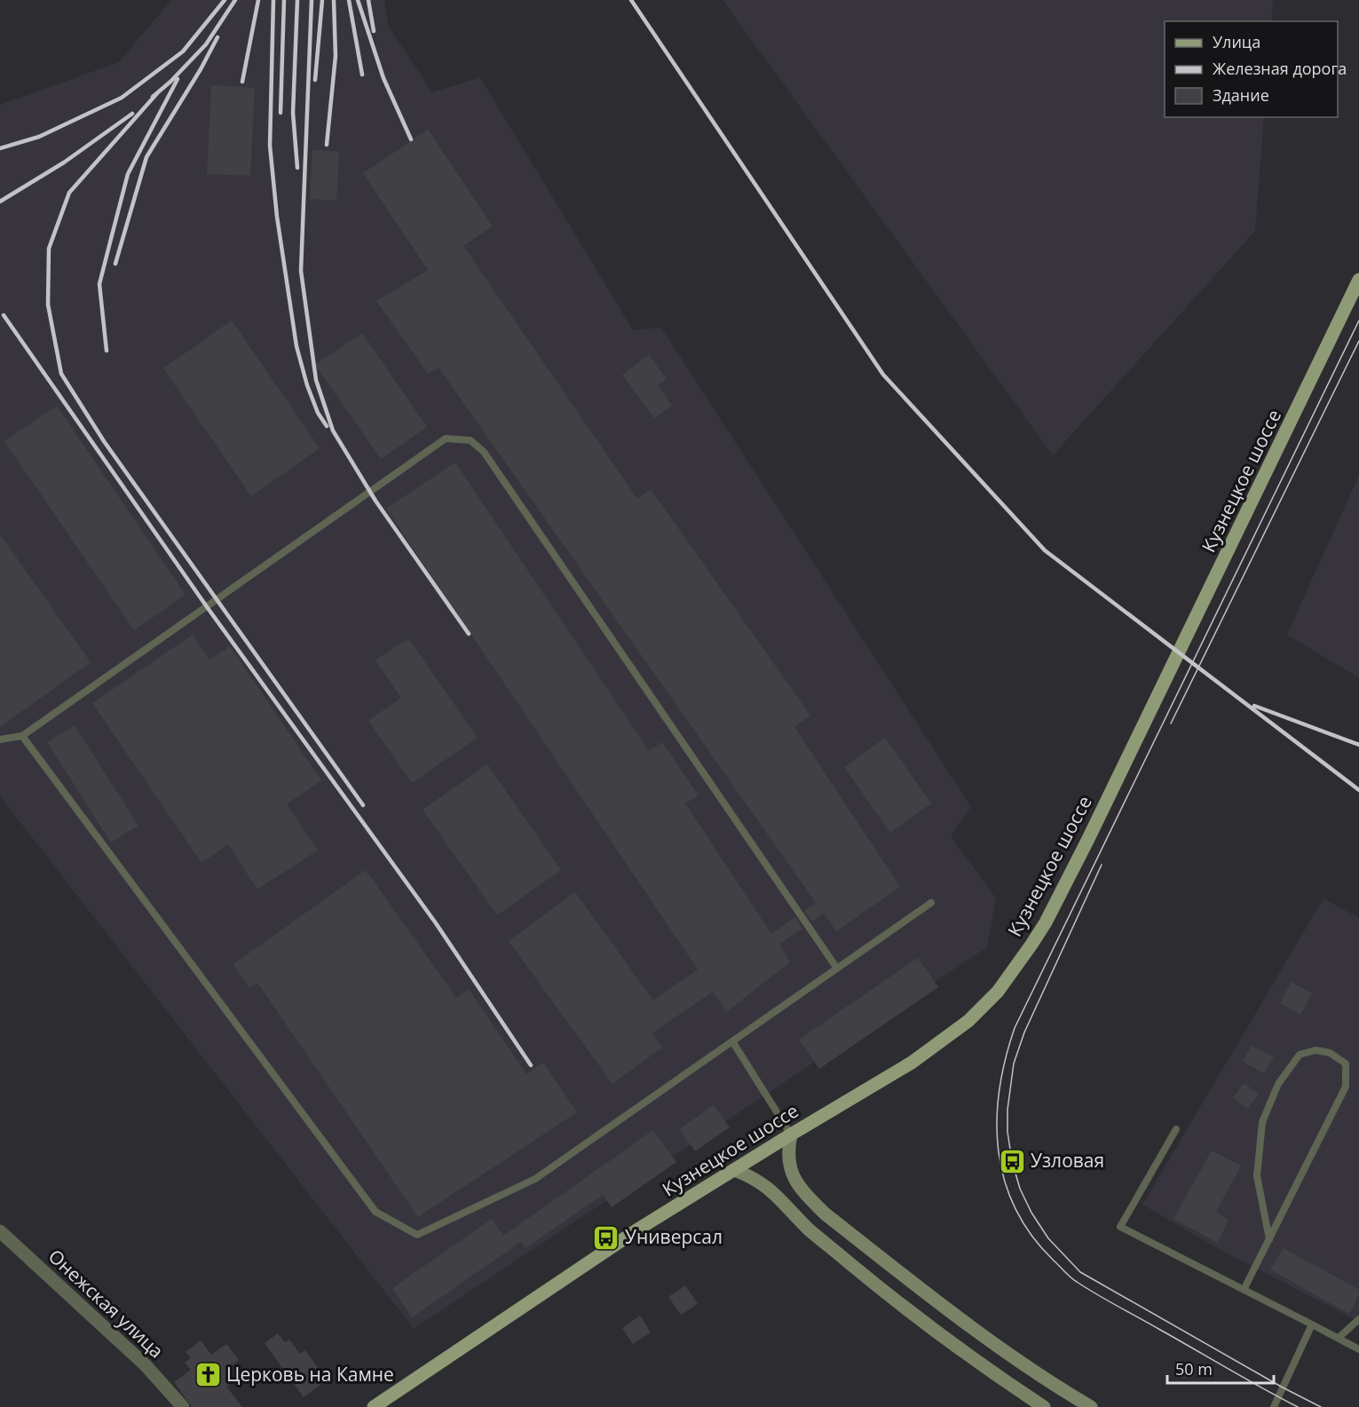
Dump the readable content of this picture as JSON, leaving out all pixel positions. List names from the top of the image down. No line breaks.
{"streets":{"main road":["Кузнецкое шоссе"],"street":["Онежская улица"]},"places":{"bus stop":["Узловая","Универсал"],"church":["Церковь на Камне"]},"legend":["Улица","Железная дорога","Здание"],"scale_bar":"50 m"}
